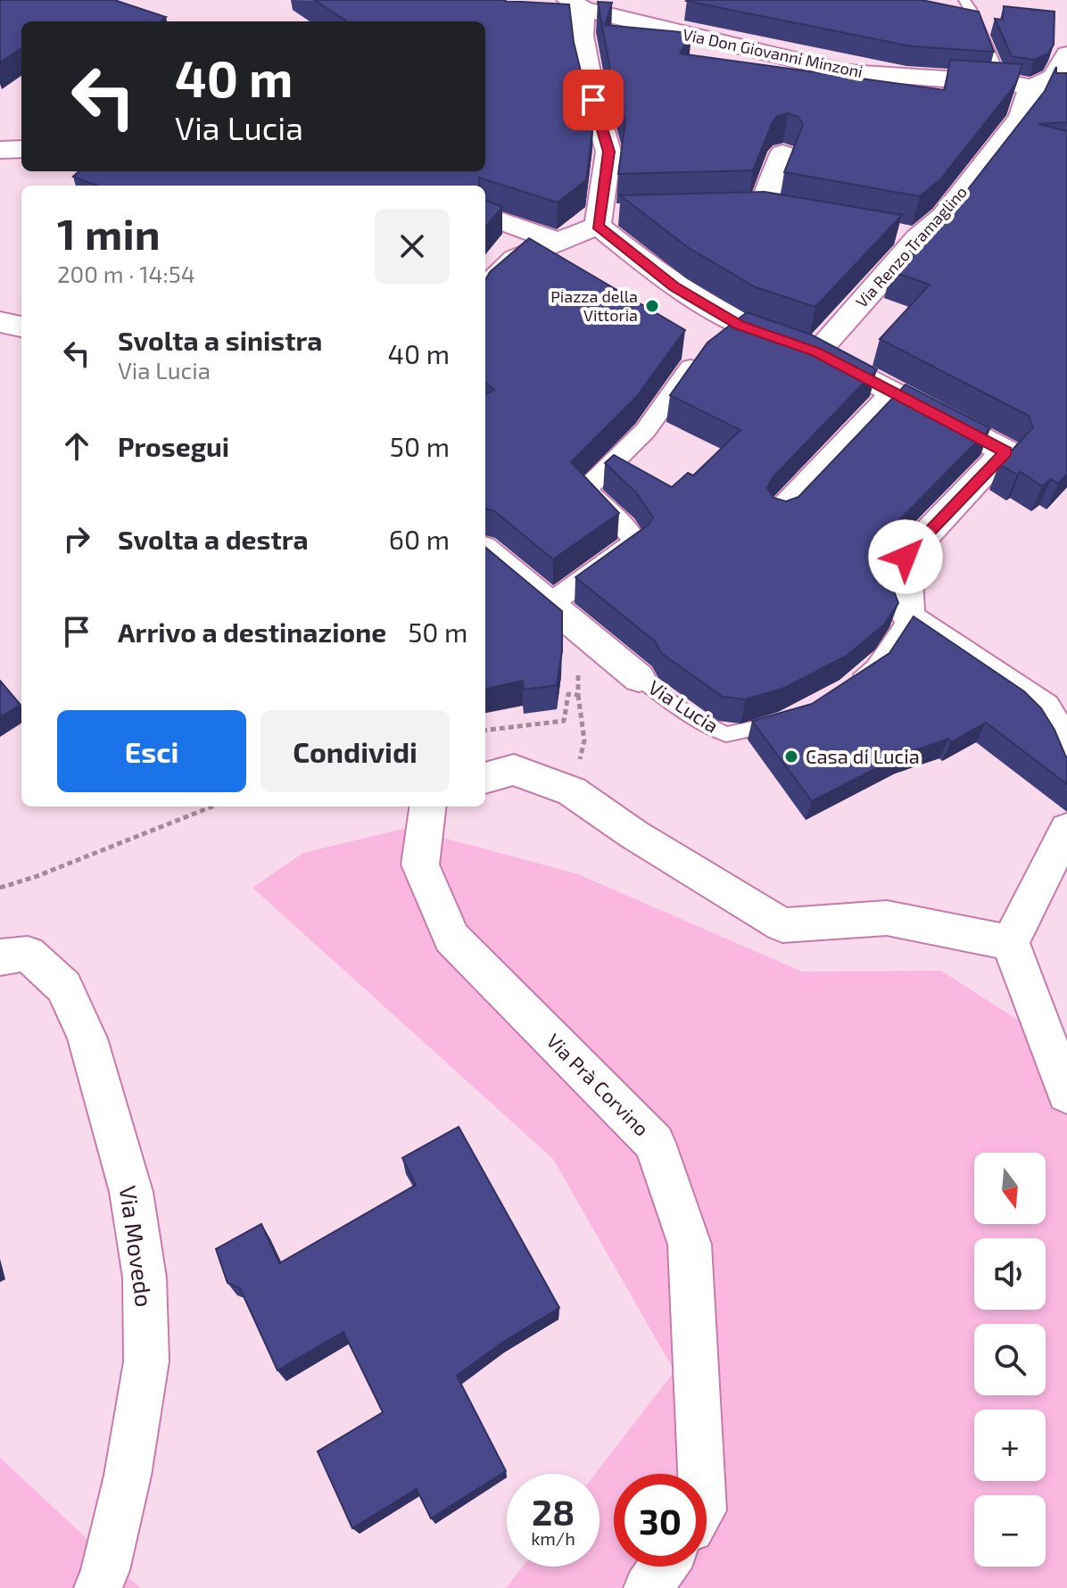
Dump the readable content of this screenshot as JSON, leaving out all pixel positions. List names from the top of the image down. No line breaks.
{"streets":{"street":["Via Don Giovanni Minzoni","Via Renzo Tramaglino","Via Prà Corvino","Via Movedo"],"lane":["Via Lucia"]},"crossings":[["Via Don Giovanni Minzoni","Via Renzo Tramaglino"]],"places":["Piazza della Vittoria","Casa di Lucia"],"north":"bottom","page":{"turn":["40 m","Via Lucia"],"heading":["1 min","200 m · 14:54"],"list":[{"name":"Svolta a sinistra","note":"Via Lucia","value":"40 m"},{"name":"Prosegui","value":"50 m"},{"name":"Svolta a destra","value":"60 m"},{"name":"Arrivo a destinazione","value":"50 m"}],"buttons":["Esci","Condividi"],"map_buttons":["+","−"],"speed":"28 km/h","limit":"30"}}
